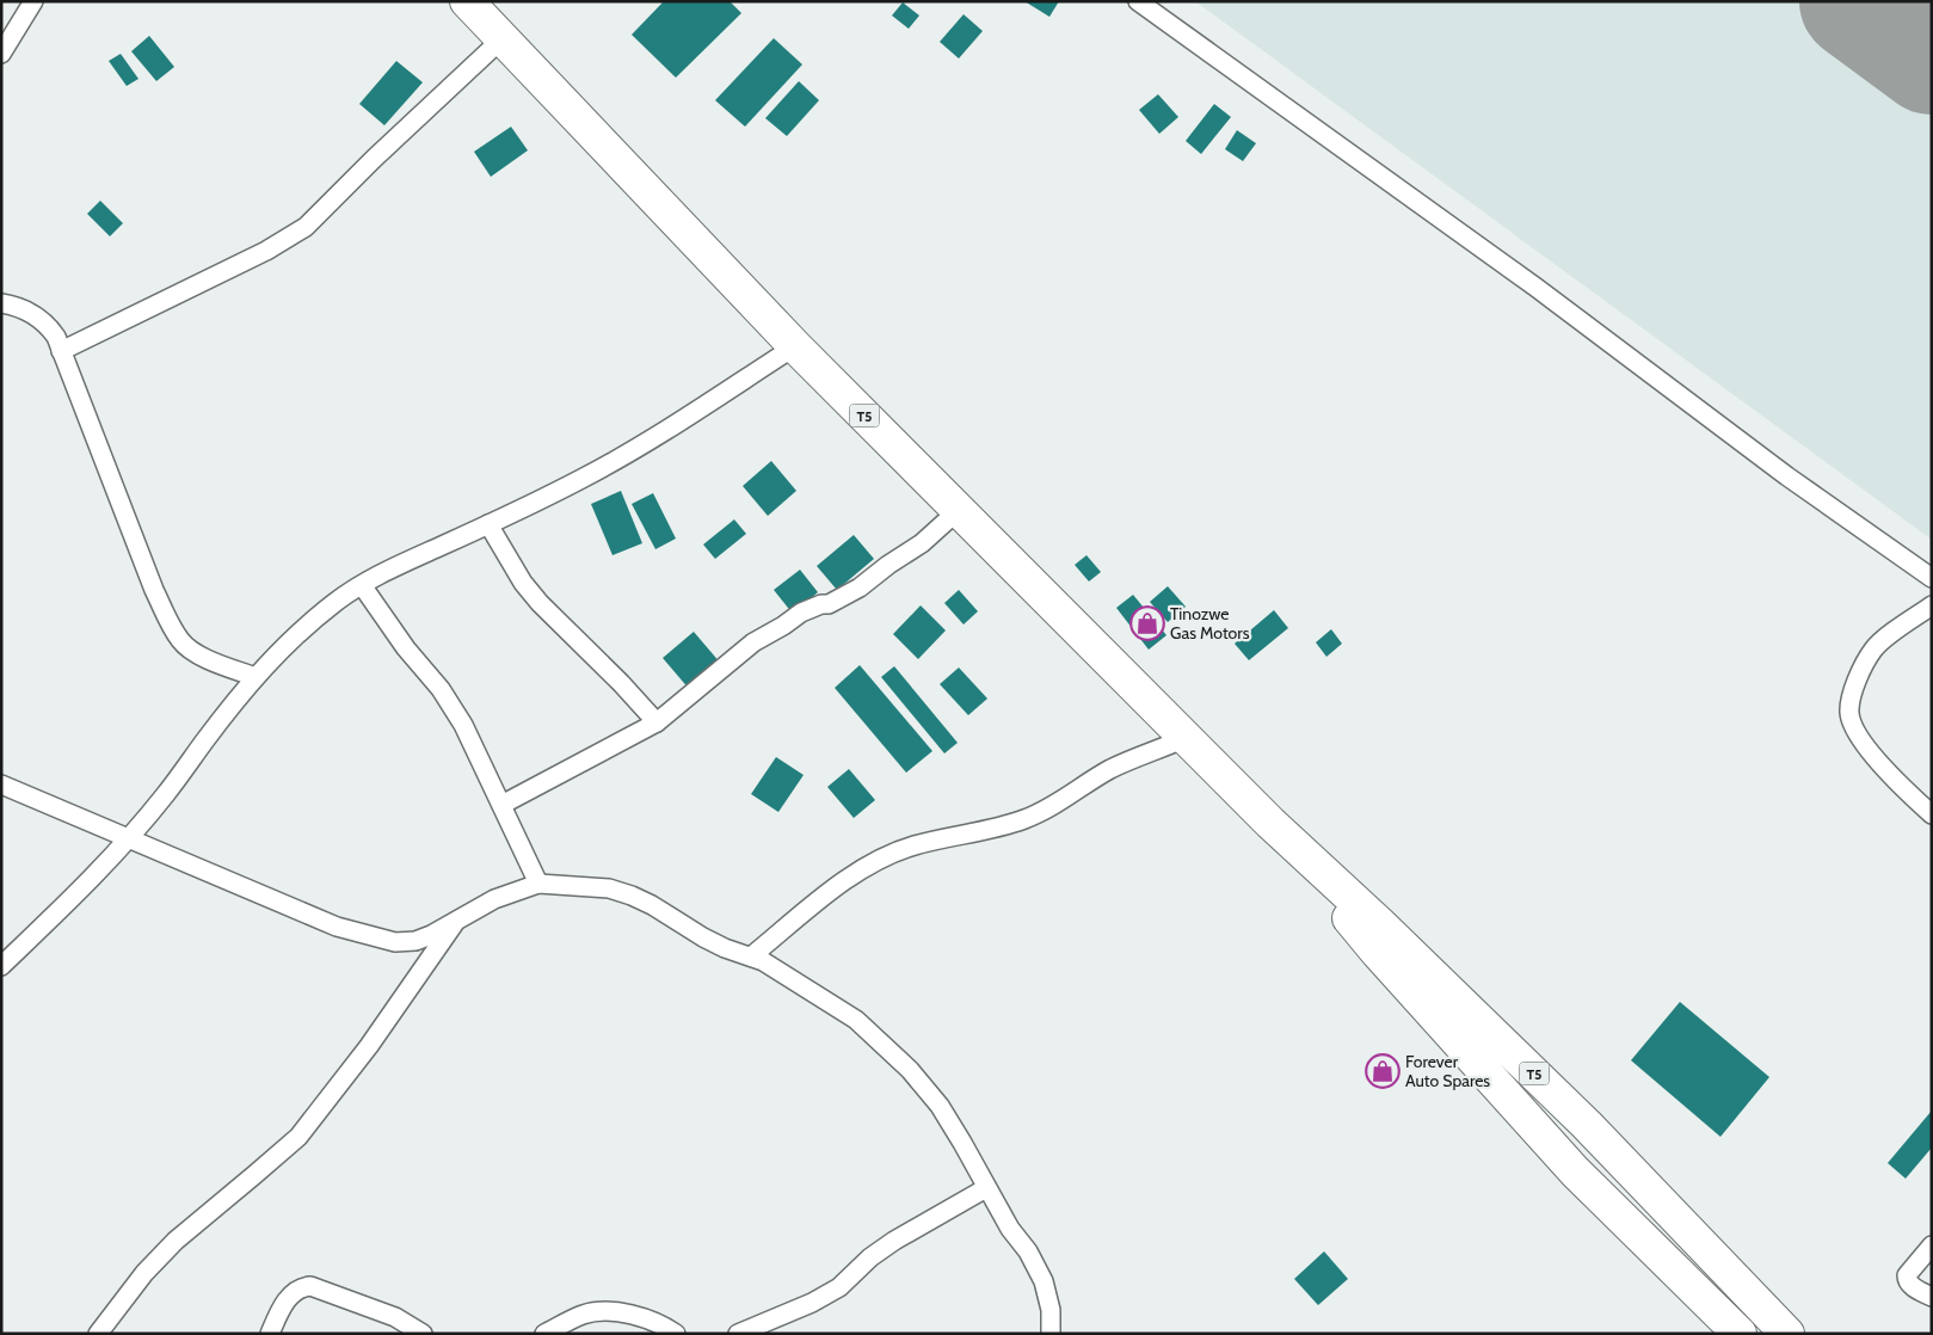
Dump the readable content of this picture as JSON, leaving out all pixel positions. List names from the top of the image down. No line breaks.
{"streets":{"highway":["T5"]},"places":{"shop":["Tinozwe Gas Motors","Forever Auto Spares"]}}
